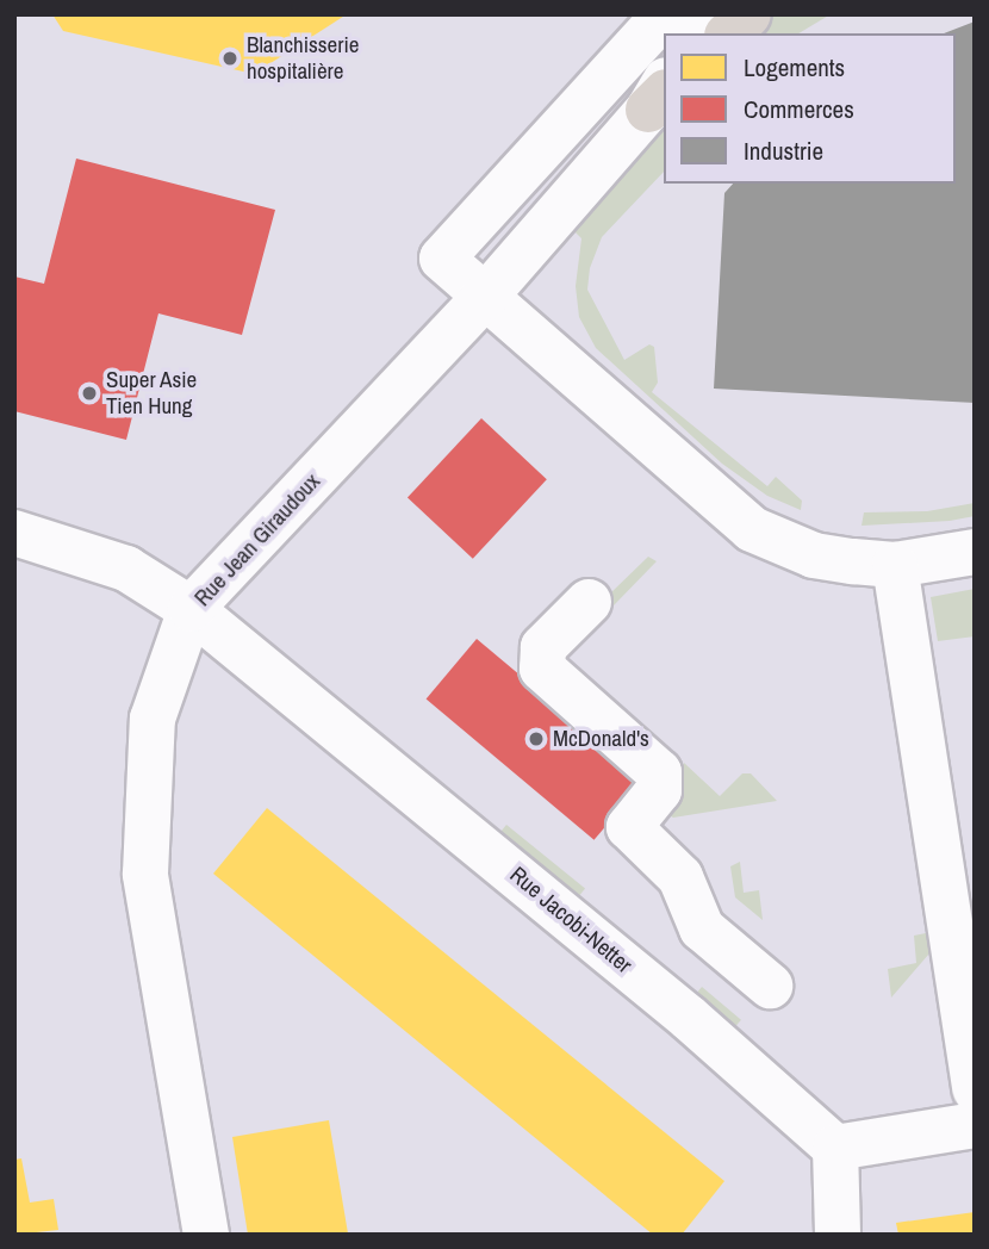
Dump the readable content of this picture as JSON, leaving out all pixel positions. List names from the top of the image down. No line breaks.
{"streets":{"street":["Rue Jean Giraudoux","Rue Jacobi-Netter"]},"crossings":[["Rue Jean Giraudoux","Rue Jacobi-Netter"]],"places":["Blanchisserie hospitalière","Super Asie Tien Hung","McDonald's"],"legend":["Logements","Commerces","Industrie"]}
